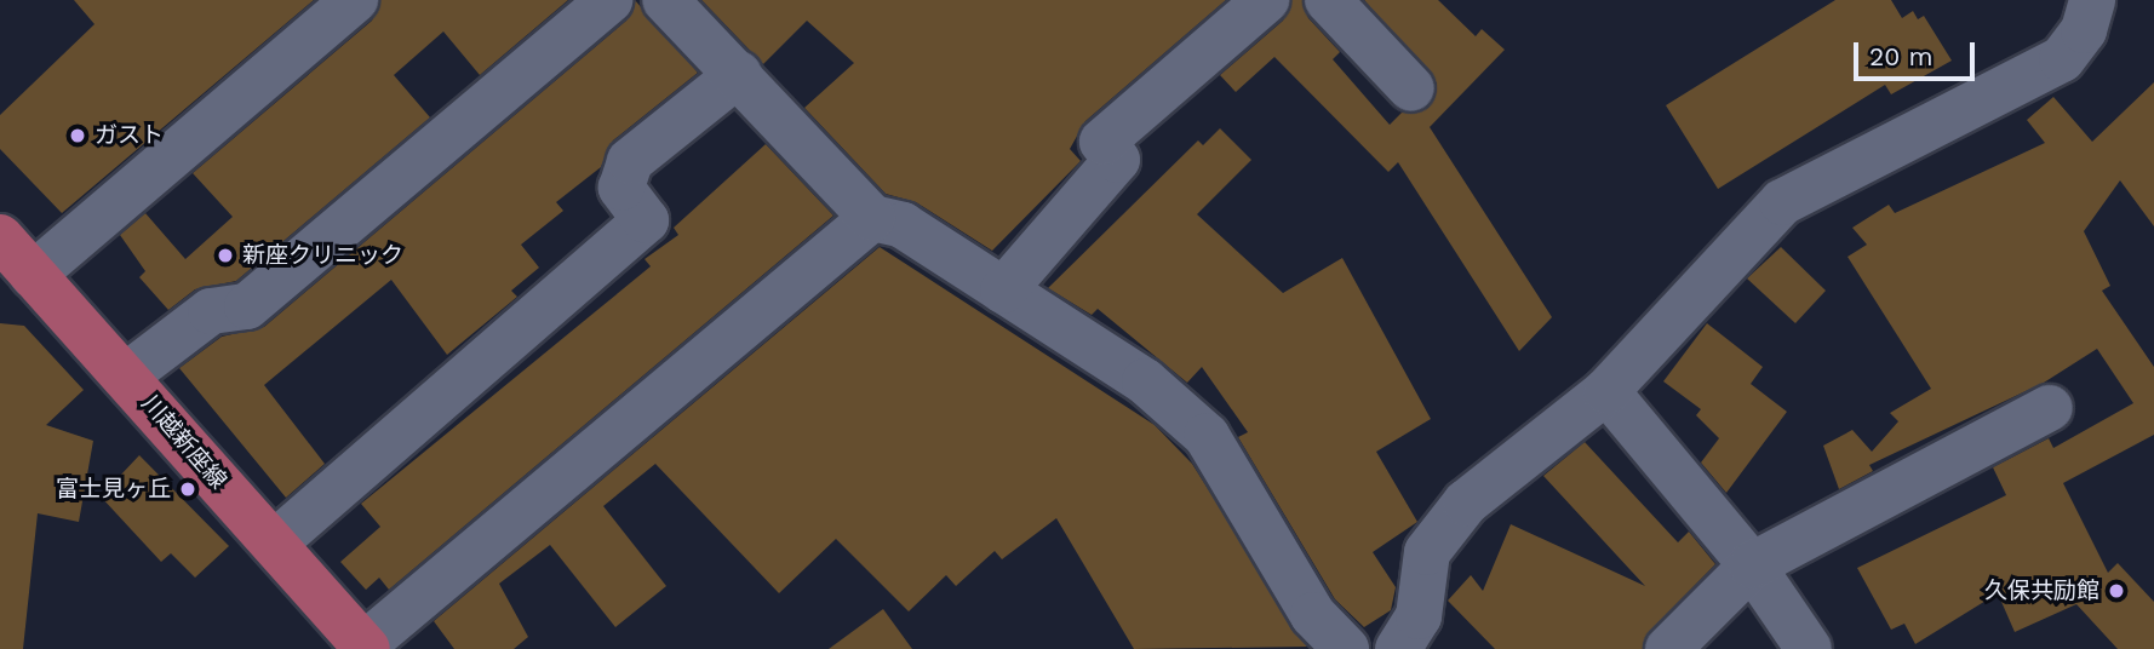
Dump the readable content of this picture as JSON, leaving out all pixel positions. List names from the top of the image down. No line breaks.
{"streets":{"main road":["川越新座線"]},"places":["ガスト","新座クリニック","富士見ヶ丘","久保共励館"],"scale_bar":"20 m"}
